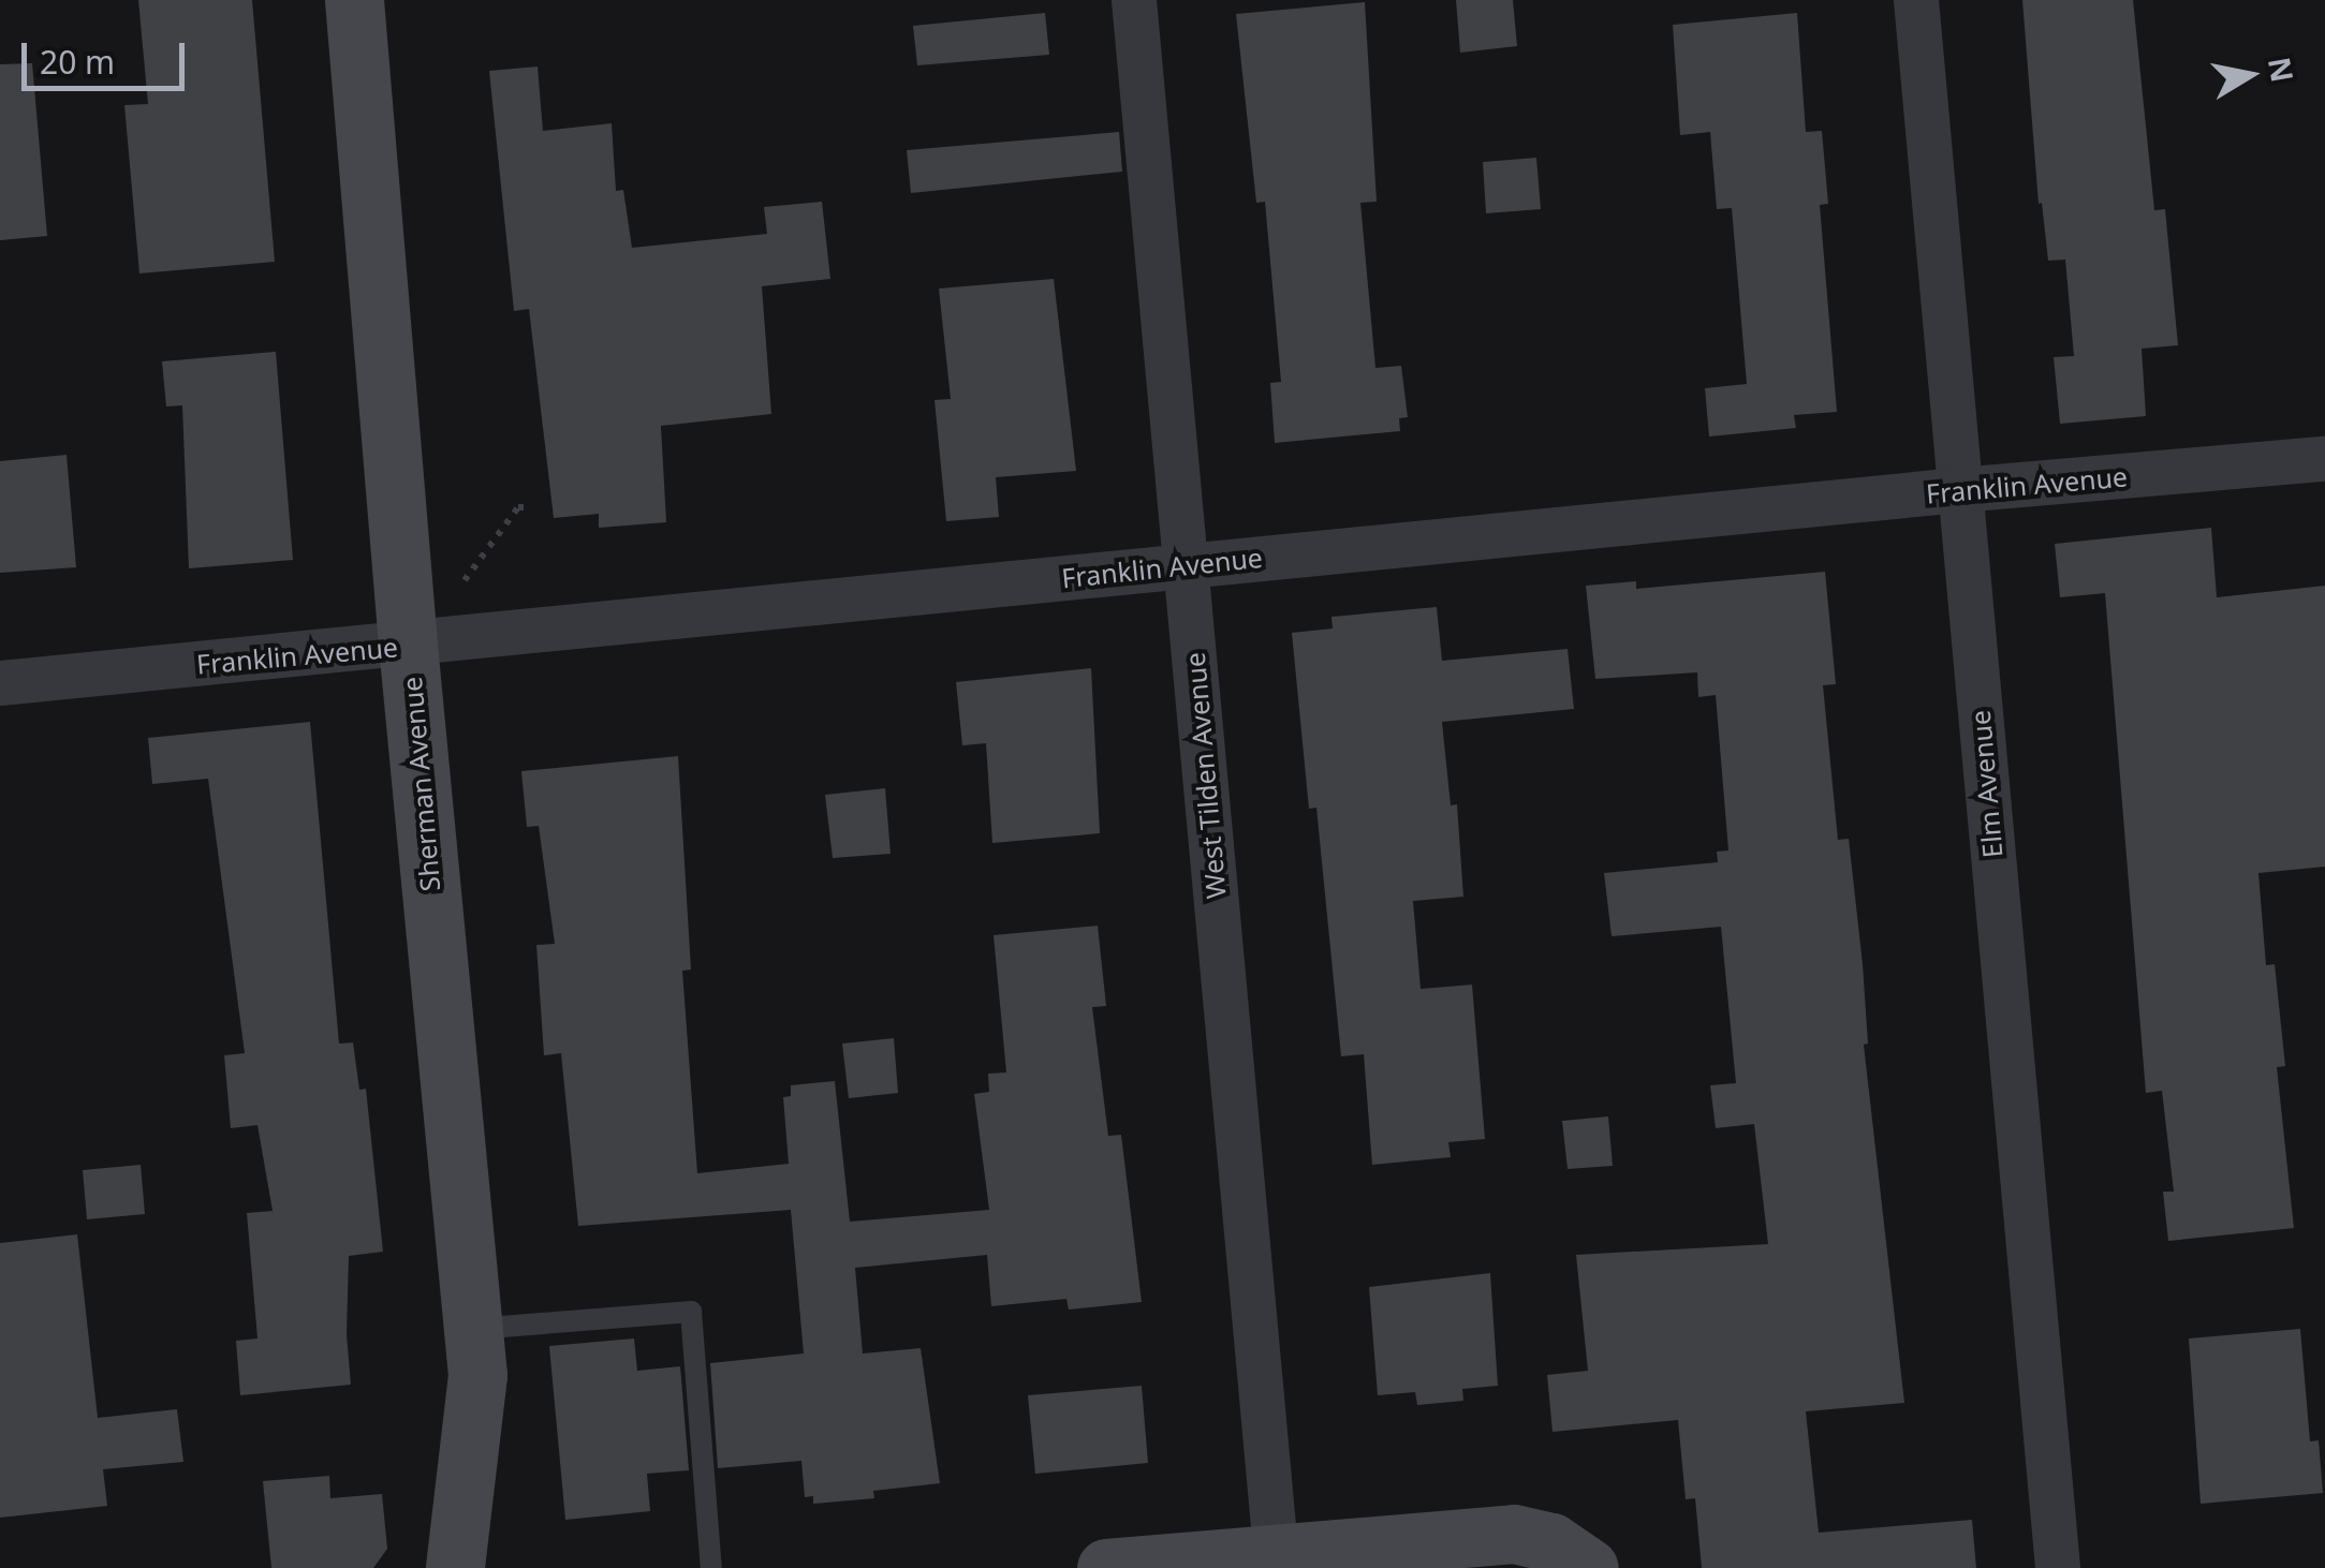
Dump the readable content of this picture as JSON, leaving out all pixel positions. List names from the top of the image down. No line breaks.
{"streets":{"street":["Franklin Avenue","West Tilden Avenue","Sherman Avenue","Elm Avenue"]},"crossings":[["Franklin Avenue","West Tilden Avenue"],["Franklin Avenue","Sherman Avenue"],["Franklin Avenue","Elm Avenue"]],"scale_bar":"20 m","north":"right"}
